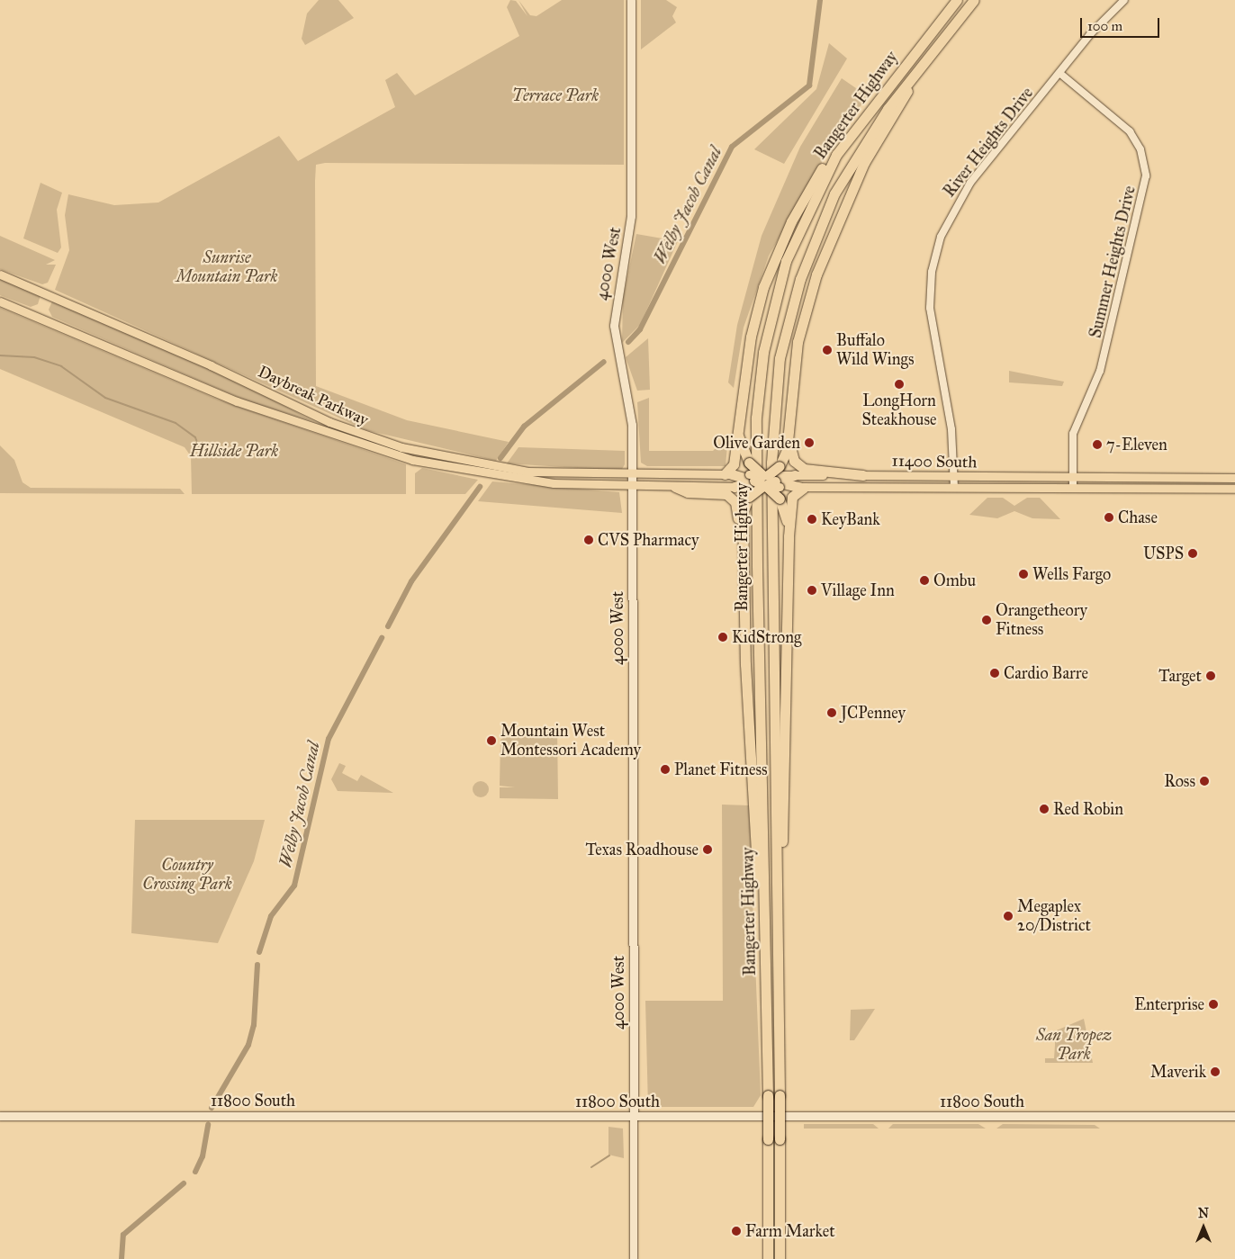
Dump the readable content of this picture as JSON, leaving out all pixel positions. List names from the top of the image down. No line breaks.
{"streets":{"highway":["Bangerter Highway"],"main road":["4000 West","Daybreak Parkway","11400 South","11800 South"],"street":["River Heights Drive","Summer Heights Drive"]},"crossings":[["River Heights Drive","Summer Heights Drive"],["River Heights Drive","11400 South"],["Summer Heights Drive","11400 South"],["4000 West","Daybreak Parkway"],["4000 West","11800 South"]],"water":["Welby Jacob Canal"],"parks":["Terrace Park","Sunrise Mountain Park","Hillside Park","Country Crossing Park","San Tropez Park"],"places":["Buffalo Wild Wings","LongHorn Steakhouse","Olive Garden","7-Eleven","Chase","KeyBank","CVS Pharmacy","USPS","Wells Fargo","Ombu","Village Inn","Orangetheory Fitness","KidStrong","Cardio Barre","Target","JCPenney","Mountain West Montessori Academy","Planet Fitness","Ross","Red Robin","Texas Roadhouse","Megaplex 20/District","Enterprise","Maverik","Farm Market"],"scale_bar":"100 m","north":"top"}
